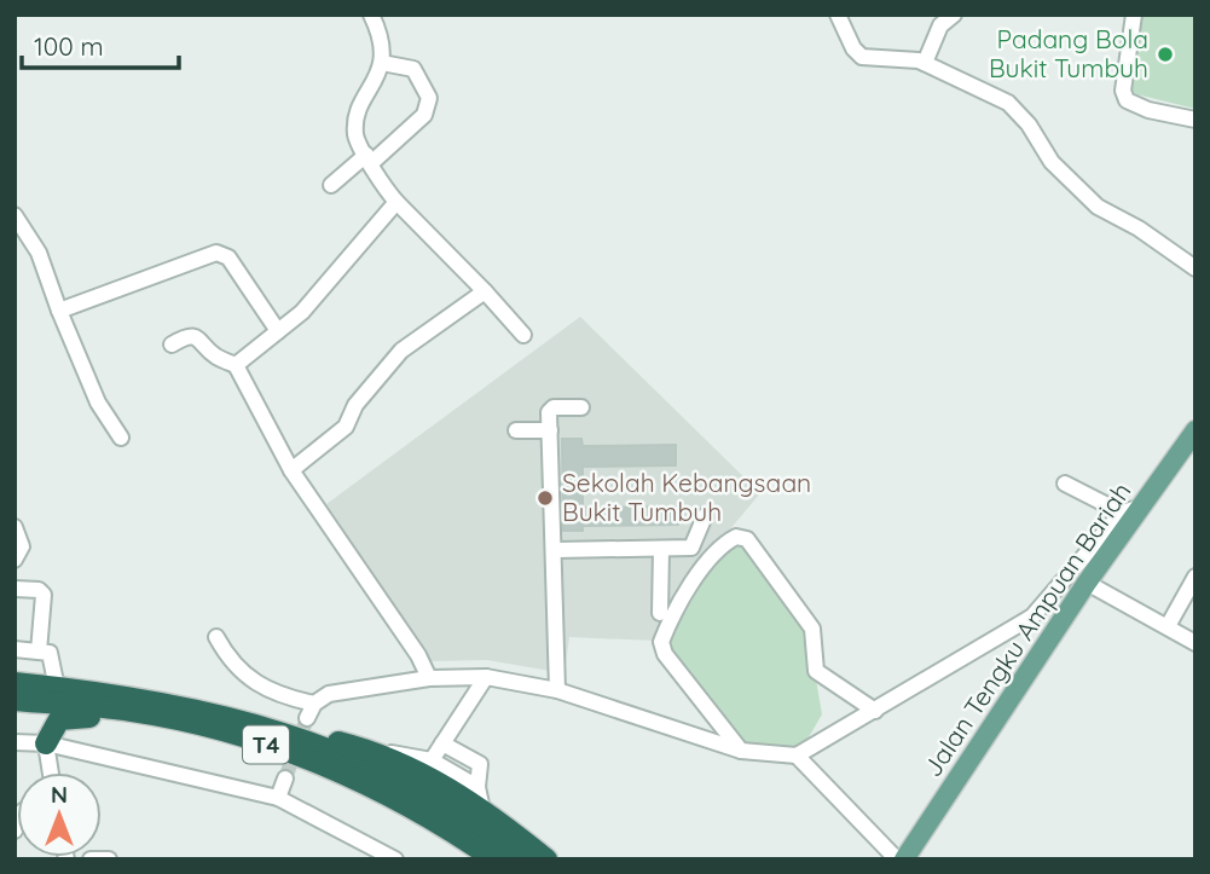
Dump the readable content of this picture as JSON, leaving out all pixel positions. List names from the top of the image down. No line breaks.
{"streets":{"highway":["T4"],"main road":["Jalan Tengku Ampuan Bariah"]},"places":["Padang Bola Bukit Tumbuh","Sekolah Kebangsaan Bukit Tumbuh"],"scale_bar":"100 m","north":"top"}
